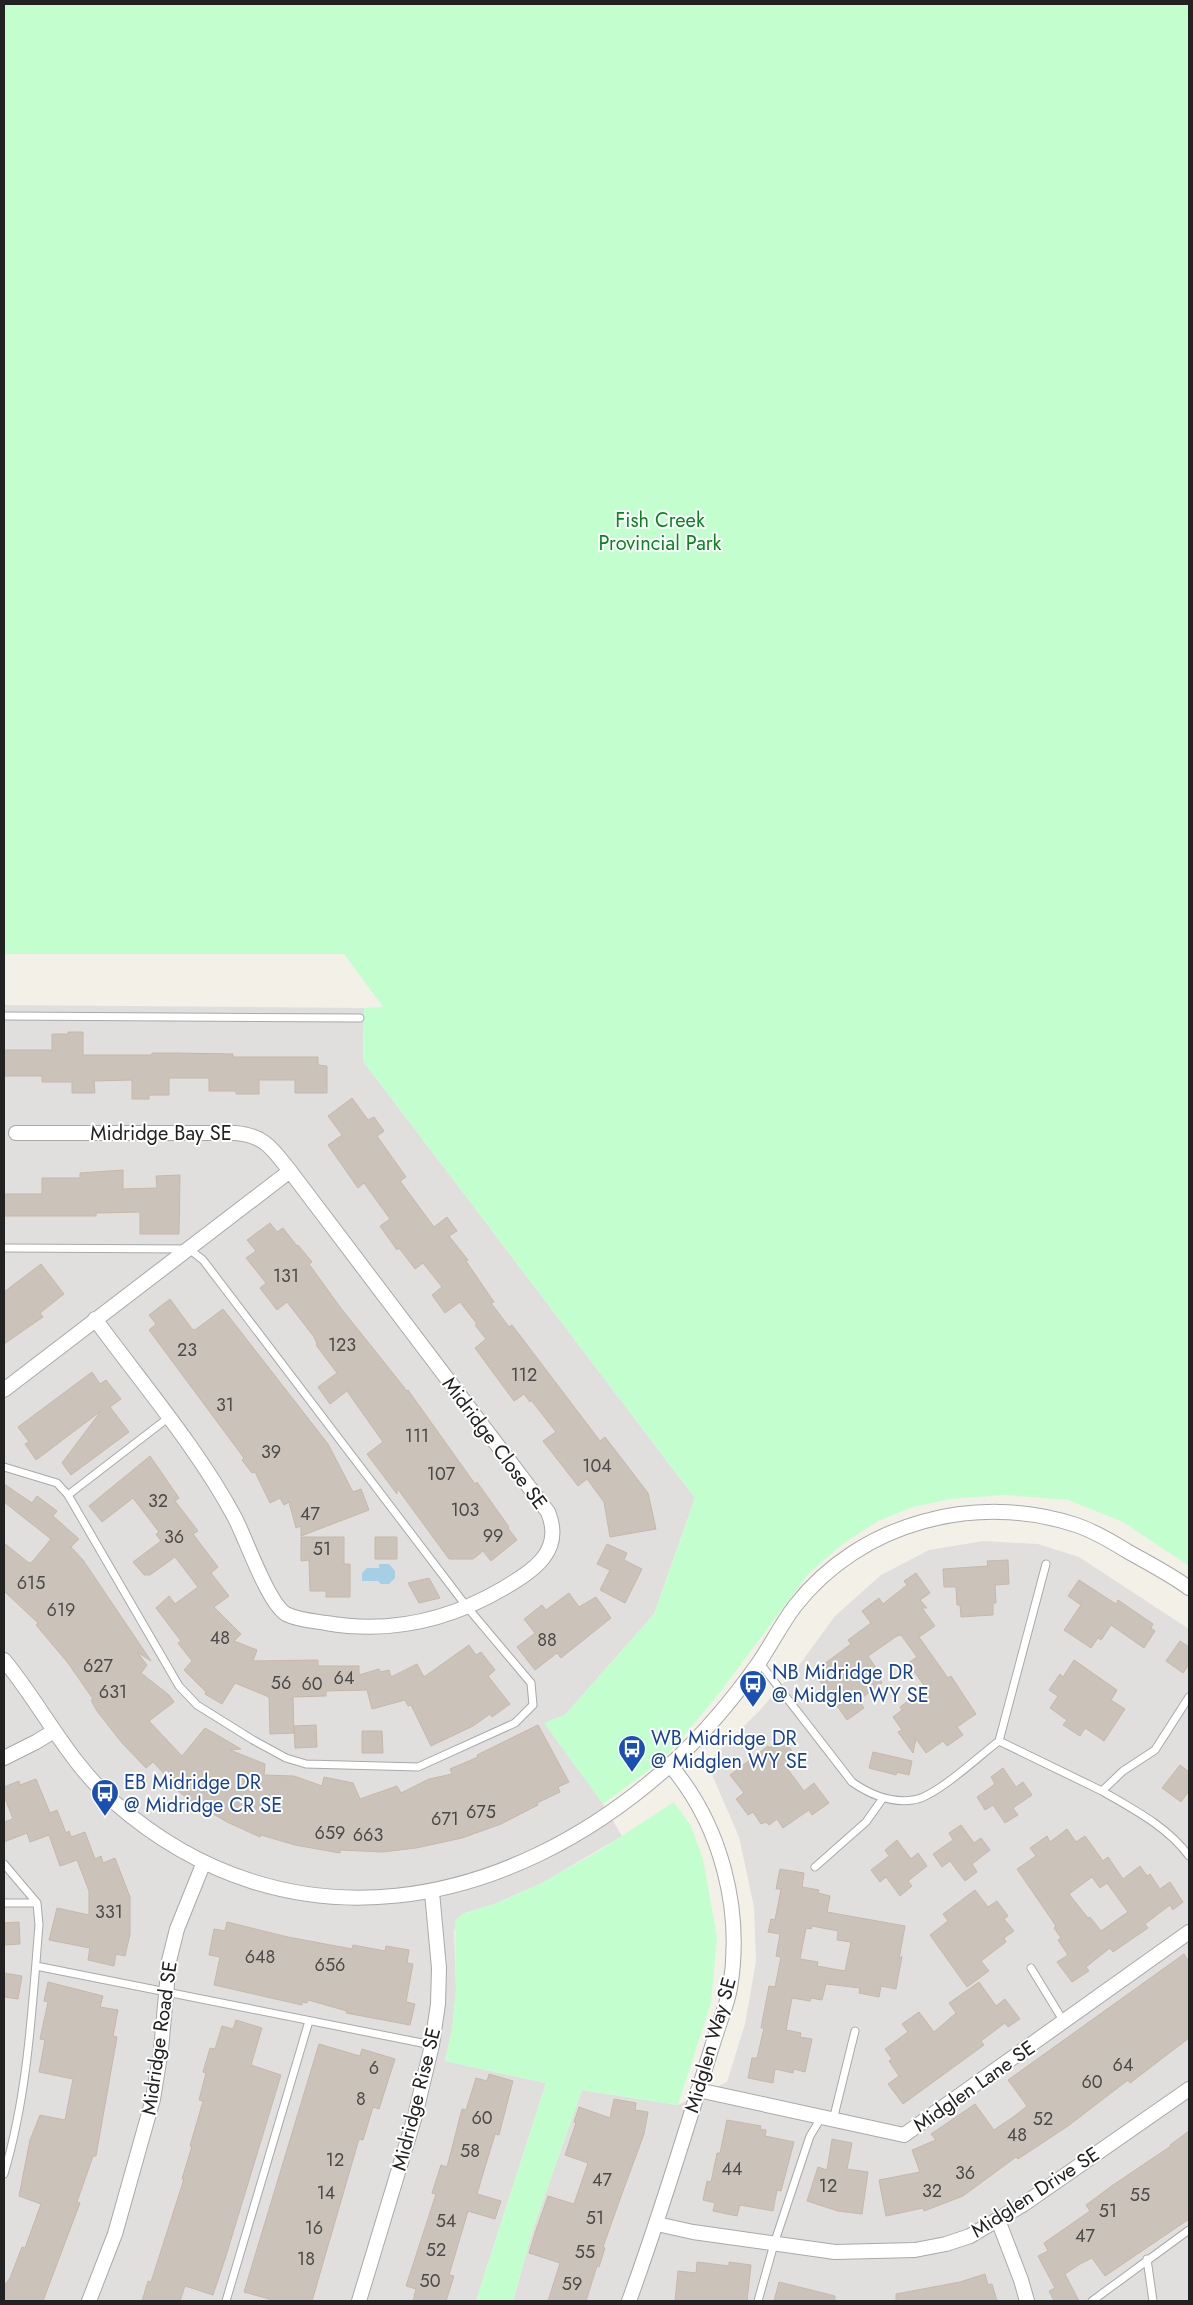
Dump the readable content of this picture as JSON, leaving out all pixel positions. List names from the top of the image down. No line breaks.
{"streets":{"street":["Midridge Bay SE","Midridge Close SE","Midridge Road SE","Midglen Way SE","Midglen Lane SE","Midridge Rise SE","Midglen Drive SE"]},"crossings":[["Midridge Bay SE","Midridge Close SE"],["Midglen Way SE","Midglen Lane SE"],["Midglen Way SE","Midglen Drive SE"]],"parks":["Fish Creek Provincial Park"],"places":{"bus stop":["NB Midridge DR @ Midglen WY SE","WB Midridge DR @ Midglen WY SE","EB Midridge DR @ Midridge CR SE"]},"house_numbers":["131","123","23","112","31","111","39","104","107","32","103","47","99","36","51","615","619","48","88","627","64","56","60","631","675","671","659","663","331","648","656","64","6","60","8","60","52","48","58","12","44","36","47","12","32","14","55","51","51","54","16","47","52","55","18","50","59"]}
